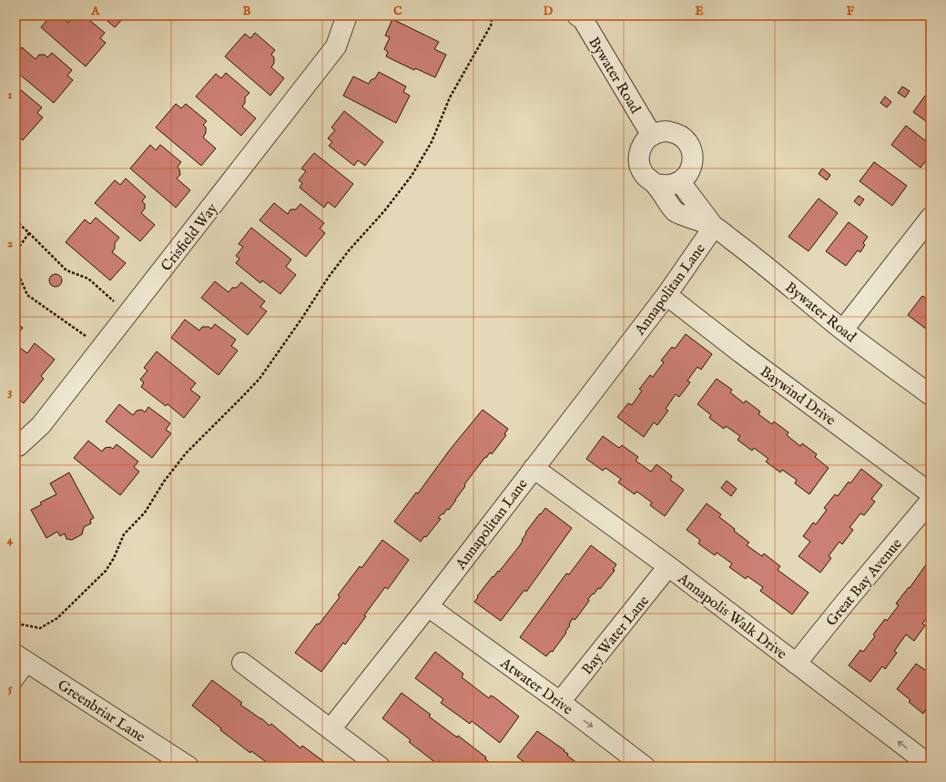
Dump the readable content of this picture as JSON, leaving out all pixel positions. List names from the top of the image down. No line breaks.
{"streets":{"street":["Bywater Road","Crisfield Way","Annapolitan Lane","Baywind Drive","Great Bay Avenue","Annapolis Walk Drive","Bay Water Lane","Atwater Drive","Greenbriar Lane"]},"crossings":[["Bywater Road","Annapolitan Lane"],["Annapolitan Lane","Baywind Drive"],["Annapolitan Lane","Annapolis Walk Drive"],["Annapolitan Lane","Atwater Drive"],["Great Bay Avenue","Annapolis Walk Drive"],["Annapolis Walk Drive","Bay Water Lane"],["Bay Water Lane","Atwater Drive"]],"one_way":["Atwater Drive"],"grid":{"columns":["A","B","C","D","E","F"],"rows":["1","2","3","4","5"]}}
